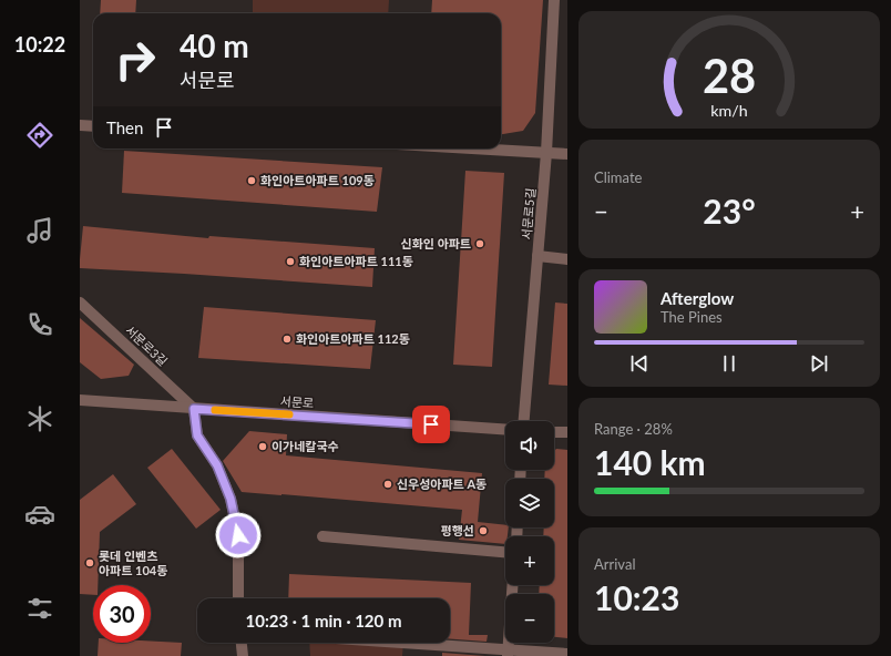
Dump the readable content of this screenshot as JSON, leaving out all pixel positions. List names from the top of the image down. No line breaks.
{"streets":{"street":["서문로5길","서문로3길","서문로"]},"crossings":[["서문로3길","서문로"]],"places":["화인아트아파트 109동","신화인 아파트","화인아트아파트 111동","화인아트아파트 112동","이가네칼국수","신우성아파트 A동","평행선","롯데 인벤츠 아파트 104동"],"page":{"tabs":"10:22","turn":["40 m","서문로"],"then":"Then","tile":["Climate",["Range · 28%","140 km"],["Arrival","10:23"]],"heat":["−","23°","+"],"song":["Afterglow","The Pines"],"map_buttons":["+","−"],"limit":"30","trip":"10:23 · 1 min · 120 m","gauge":["28","km/h"]}}
